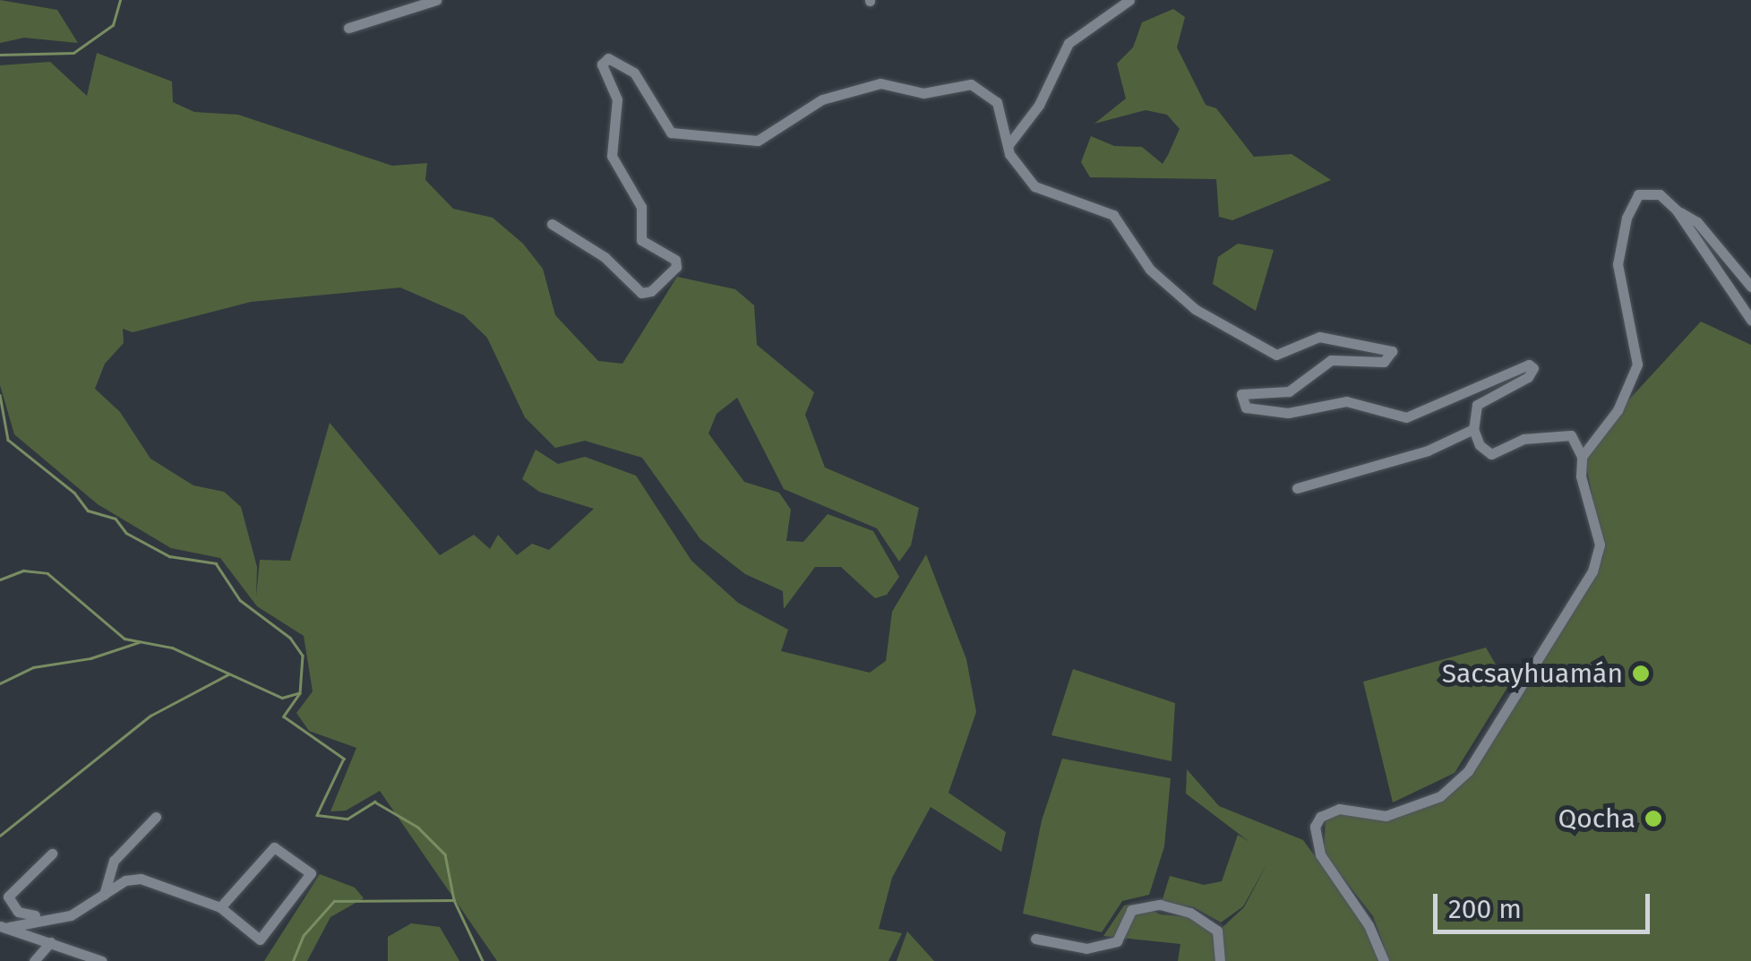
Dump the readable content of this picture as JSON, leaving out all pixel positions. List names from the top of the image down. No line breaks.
{"places":["Sacsayhuamán","Qocha"],"scale_bar":"200 m"}
